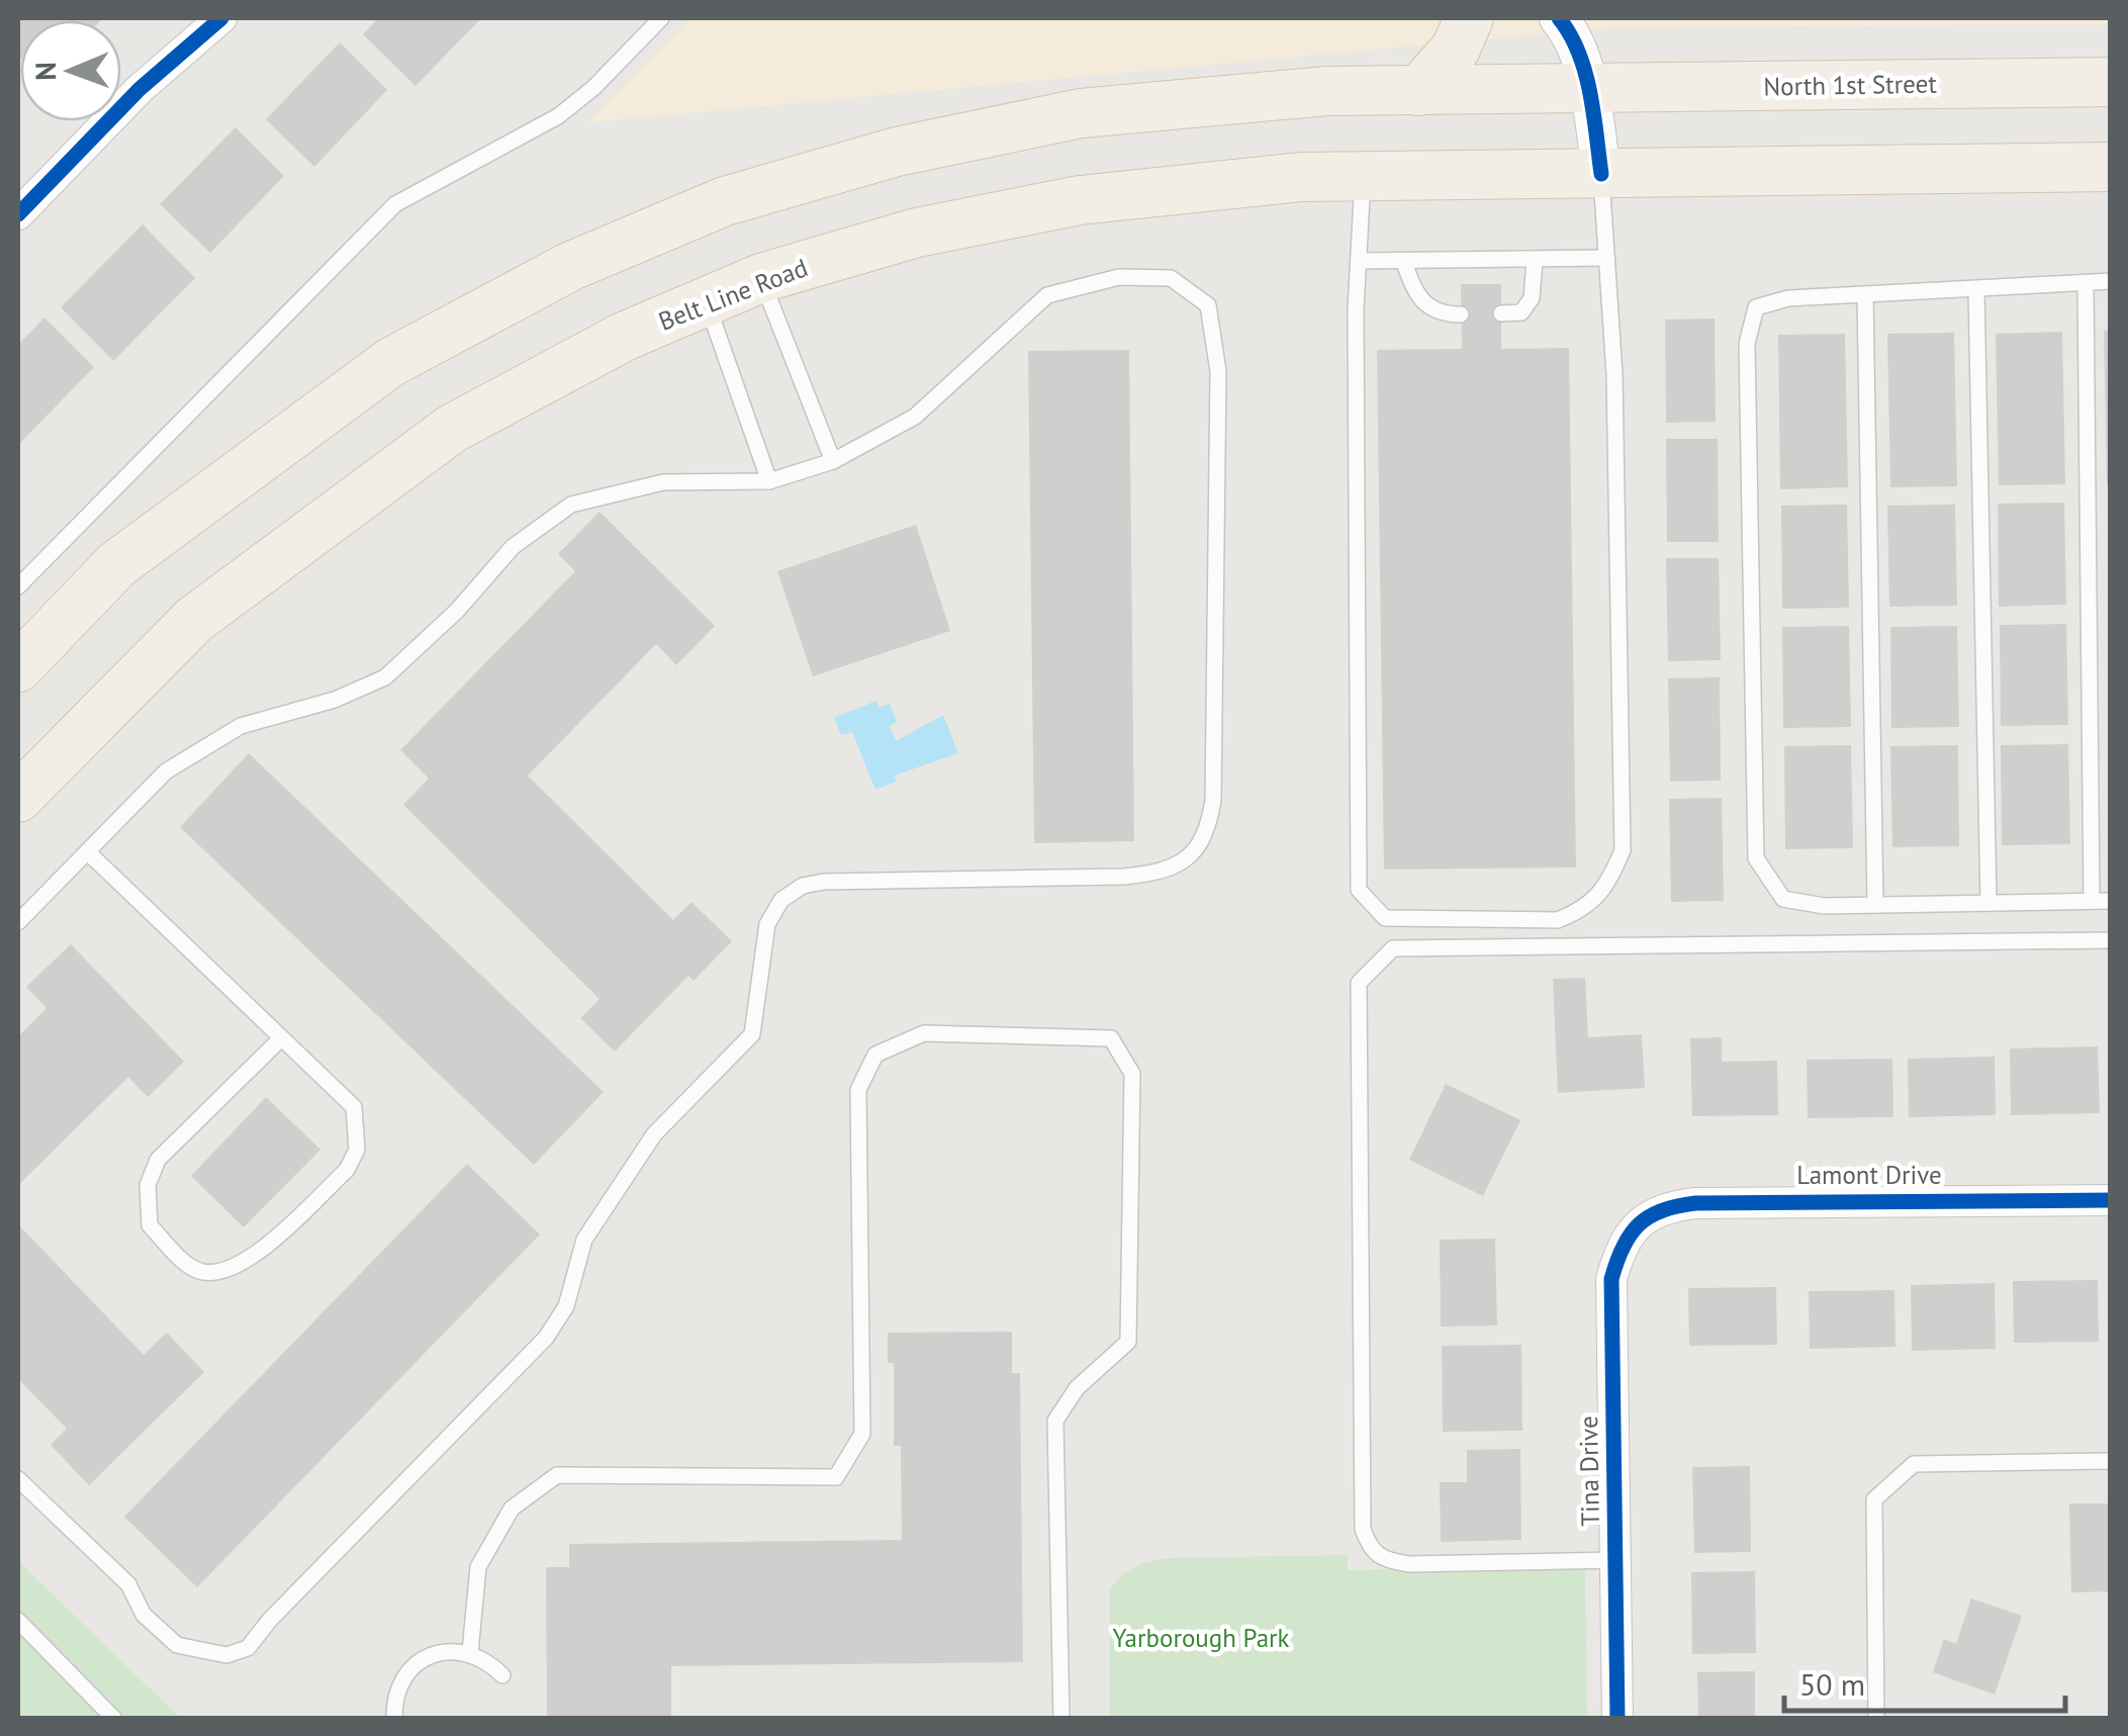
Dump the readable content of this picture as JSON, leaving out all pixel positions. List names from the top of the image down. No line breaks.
{"streets":{"main road":["North 1st Street","Belt Line Road"],"street":["Lamont Drive","Tina Drive"]},"crossings":[["Lamont Drive","Tina Drive"]],"parks":["Yarborough Park"],"scale_bar":"50 m","north":"left"}
